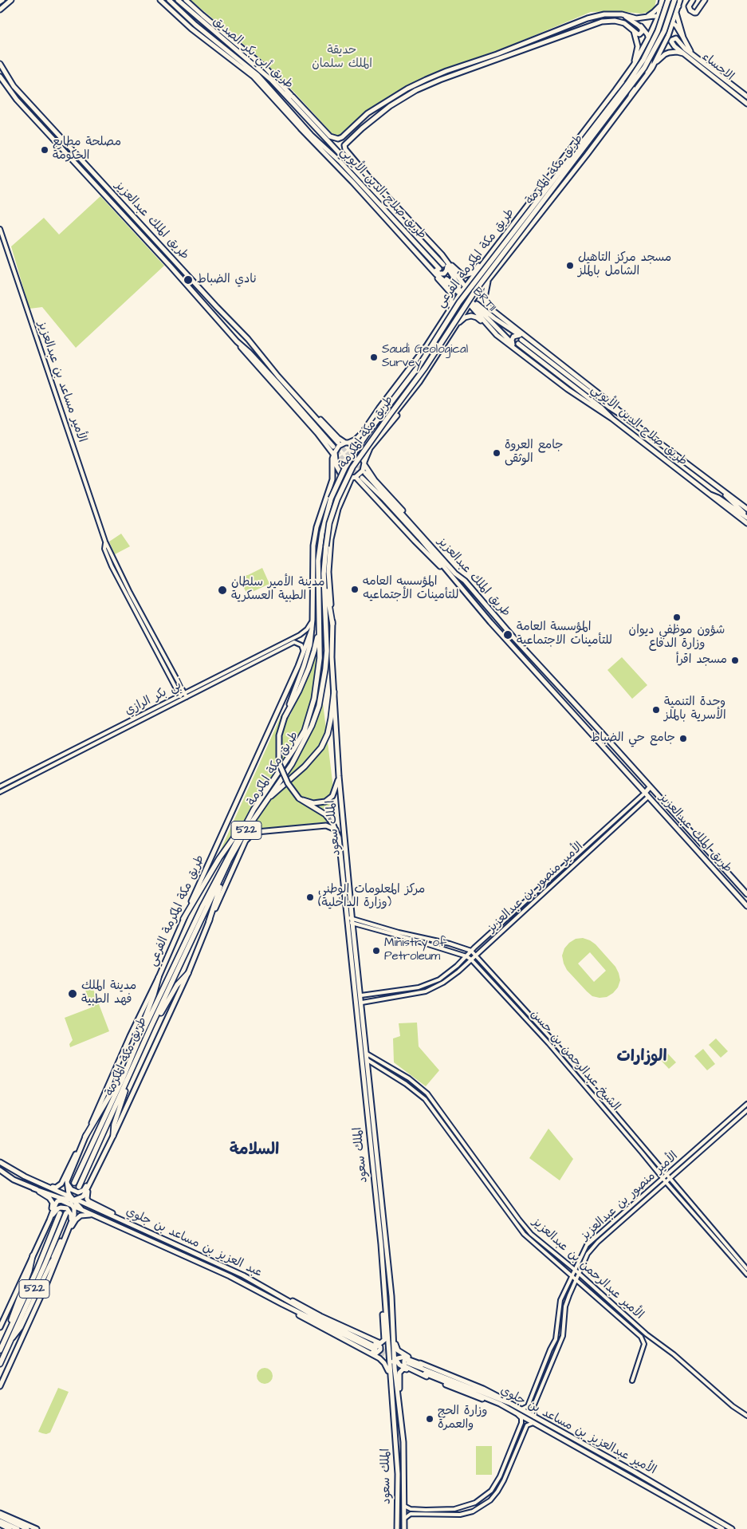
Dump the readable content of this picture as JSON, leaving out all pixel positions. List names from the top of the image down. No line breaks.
{"streets":{"highway":["طريق مكة المكرمة","522"],"main road":["طريق أبي بكر الصديق","الاحساء","طريق صلاح الدين الأيوبي","طريق الملك عبدالعزيز","طريق مكة المكرمة الفرعي","BRT11","الملك سعود","عبد العزيز بن مساعد بن جلوي","الأمير عبدالعزيز بن مساعد بن جلوي"],"street":["الأمير مساعد بن عبدالعزيز","ابي بكر الرازي","الأمير منصور بن عبدالعزيز","الشيخ عبدالرحمن بن حسن","الأمير عبدالرحمن بن عبدالعزيز"]},"crossings":[["طريق أبي بكر الصديق","طريق صلاح الدين الأيوبي"],["الاحساء","طريق مكة المكرمة الفرعي"],["طريق صلاح الدين الأيوبي","BRT11"],["طريق الملك عبدالعزيز","الأمير منصور بن عبدالعزيز"],["طريق مكة المكرمة الفرعي","BRT11"],["طريق مكة المكرمة الفرعي","ابي بكر الرازي"],["طريق مكة المكرمة الفرعي","عبد العزيز بن مساعد بن جلوي"],["الملك سعود","الأمير منصور بن عبدالعزيز"],["الملك سعود","الشيخ عبدالرحمن بن حسن"],["الملك سعود","الأمير عبدالرحمن بن عبدالعزيز"],["الأمير منصور بن عبدالعزيز","الشيخ عبدالرحمن بن حسن"],["الأمير منصور بن عبدالعزيز","الأمير عبدالرحمن بن عبدالعزيز"],["الأمير منصور بن عبدالعزيز","الأمير عبدالعزيز بن مساعد بن جلوي"]],"districts":["الوزارات","السلامة"],"parks":["حديقة الملك سلمان"],"places":["مصلحة مطابع الحكومة","مسجد مركز التاهيل الشامل بالملز","نادي الضباط","Saudi Geological Survey","جامع العروة الوثقى","المؤسسه العامه للتأمينات الأجتماعيه","مدينة الأمير سلطان الطبية العسكرية","شؤون موظفي ديوان وزارة الدفاع","المؤسسة العامة للتأمينات الاجتماعية","مسجد اقرأ","وحدة التنمية الأسرية بالملز","جامع حي الضباط","مركز المعلومات الوطني (وزارة الداخلية)","Ministry of Petroleum","مدينة الملك فهد الطبية","وزارة الحج والعمرة"]}
